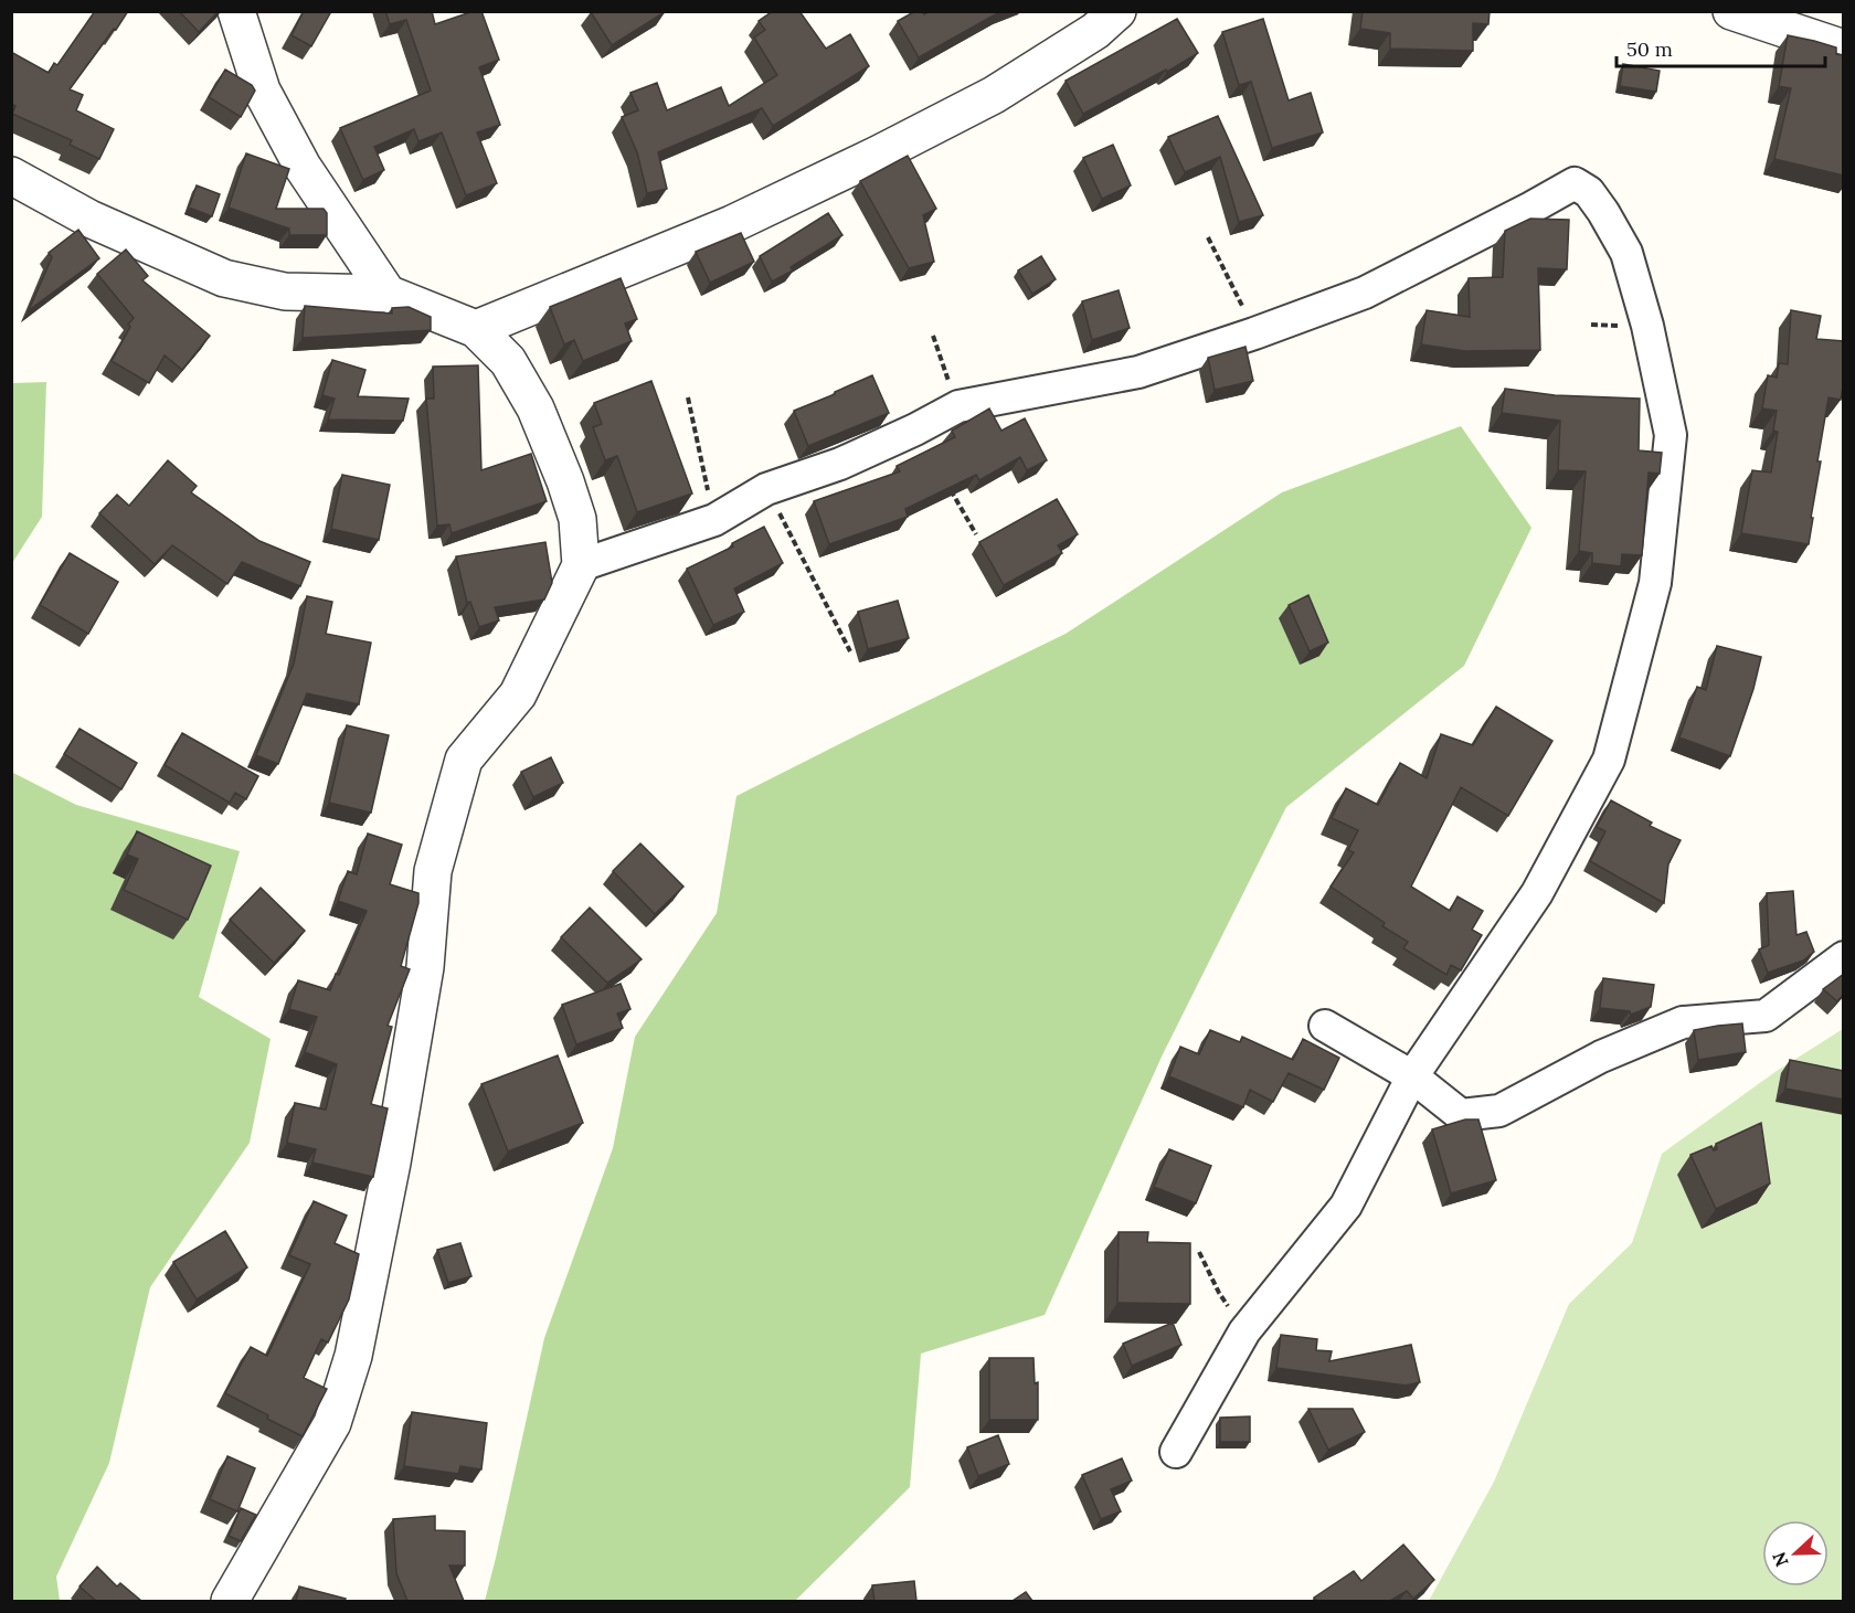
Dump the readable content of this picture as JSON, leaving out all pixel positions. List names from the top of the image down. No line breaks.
{"scale_bar":"50 m","north":"left"}
